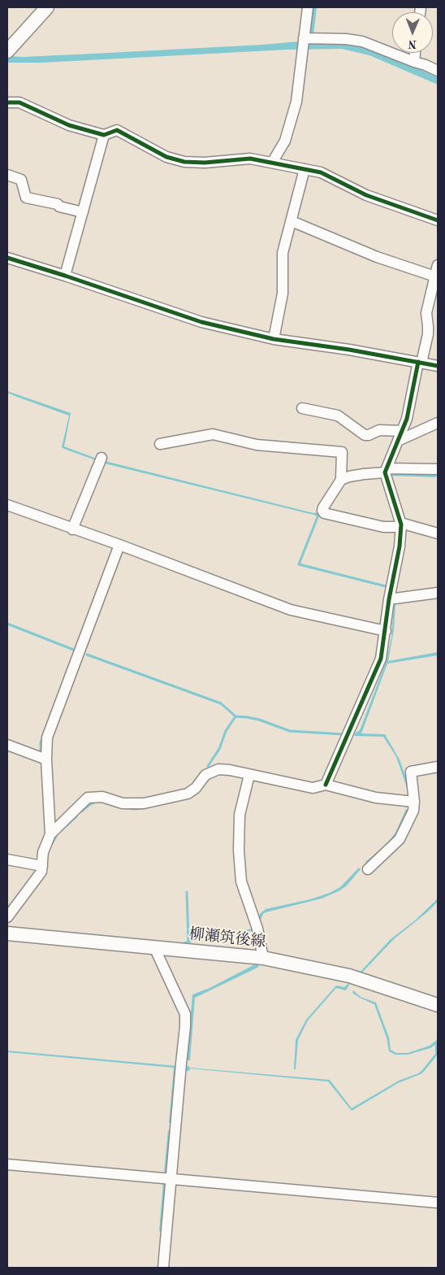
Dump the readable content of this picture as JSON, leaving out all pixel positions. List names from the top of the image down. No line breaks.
{"streets":{"main road":["柳瀬筑後線"]},"north":"bottom"}
